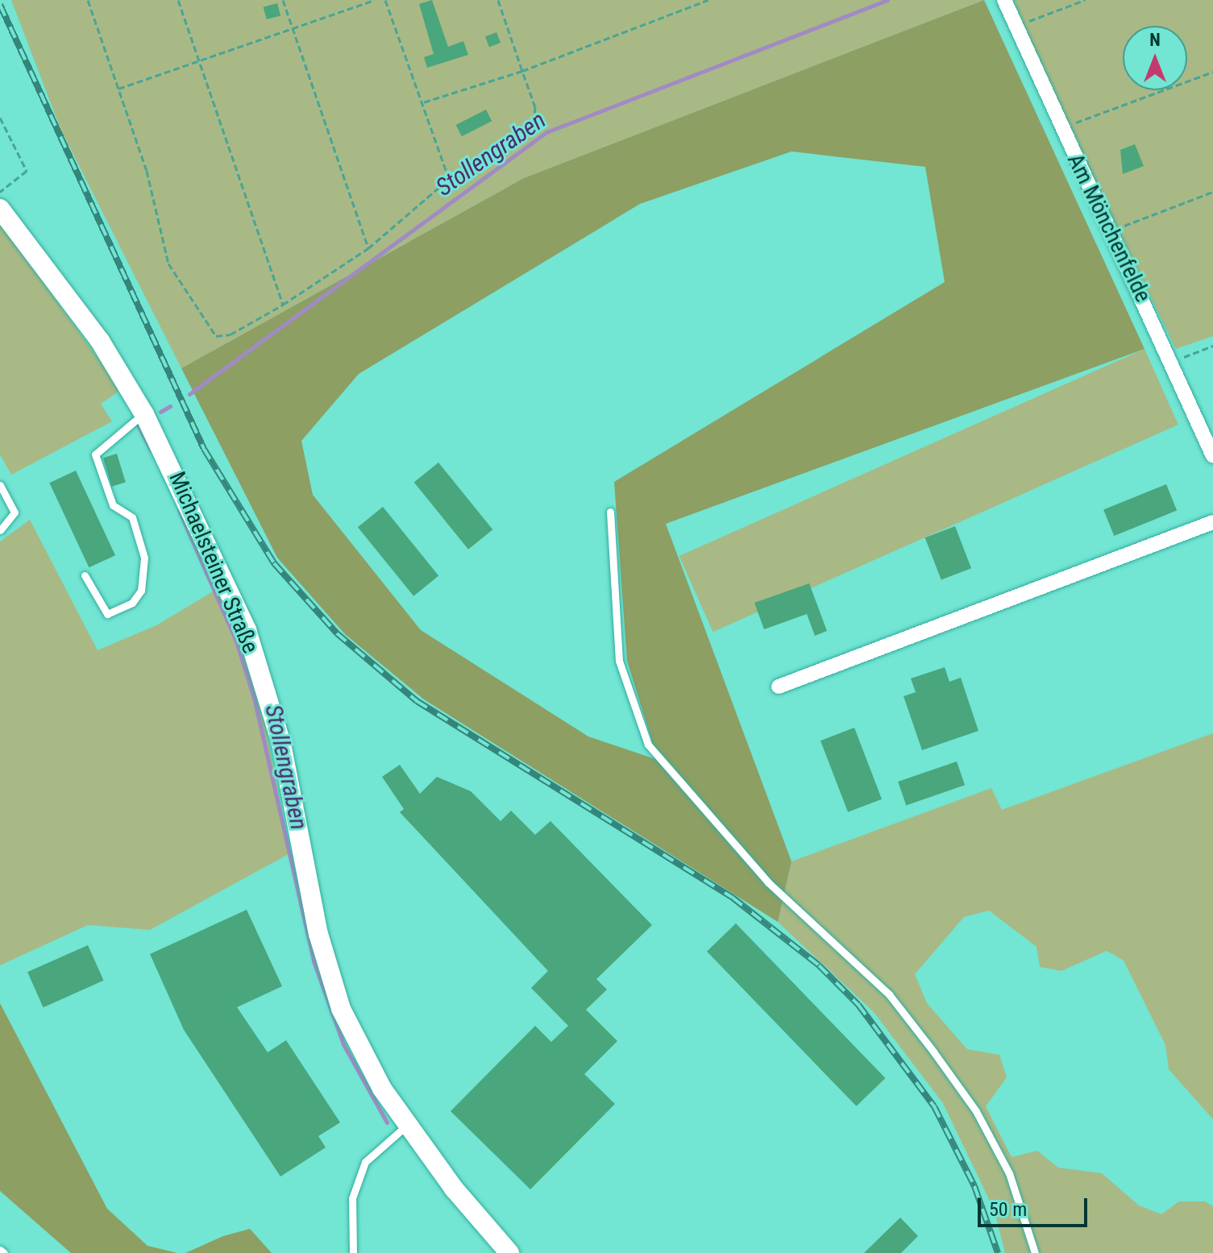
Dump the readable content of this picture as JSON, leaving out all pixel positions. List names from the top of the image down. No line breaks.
{"streets":{"street":["Am Mönchenfelde","Michaelsteiner Straße"]},"water":["Stollengraben"],"scale_bar":"50 m","north":"top"}
